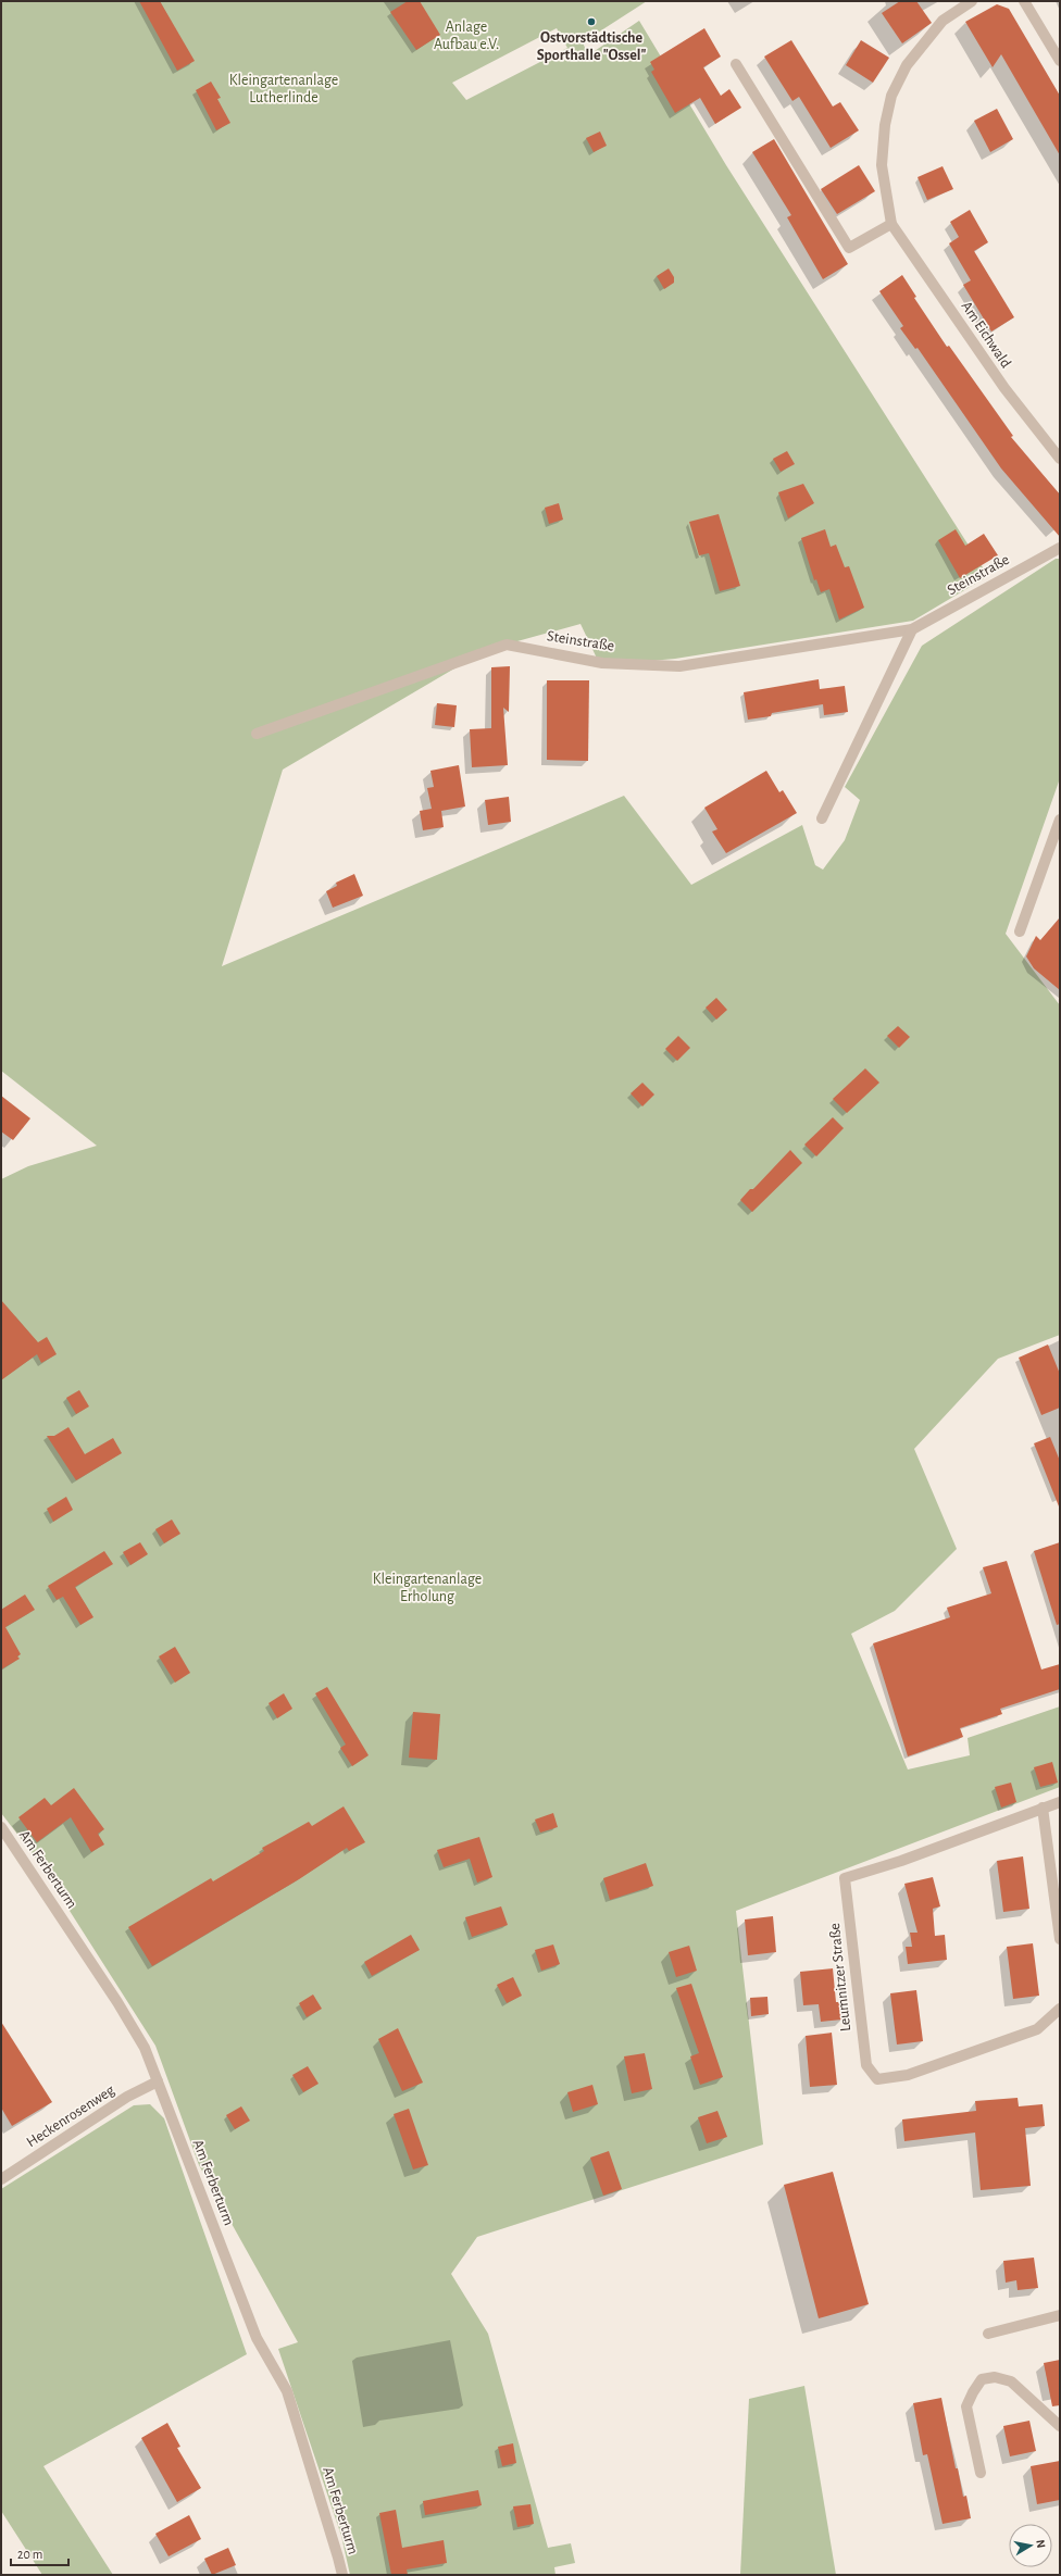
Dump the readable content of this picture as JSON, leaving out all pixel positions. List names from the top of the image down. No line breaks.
{"streets":{"street":["Am Eichwald","Steinstraße","Am Ferberturm","Leumnitzer Straße","Heckenrosenweg"]},"crossings":[["Am Ferberturm","Heckenrosenweg"]],"parks":["Anlage Aufbau e.V.","Kleingartenanlage Lutherlinde","Kleingartenanlage Erholung"],"places":["Ostvorstädtische Sporthalle \"Ossel\""],"scale_bar":"20 m","north":"right"}
